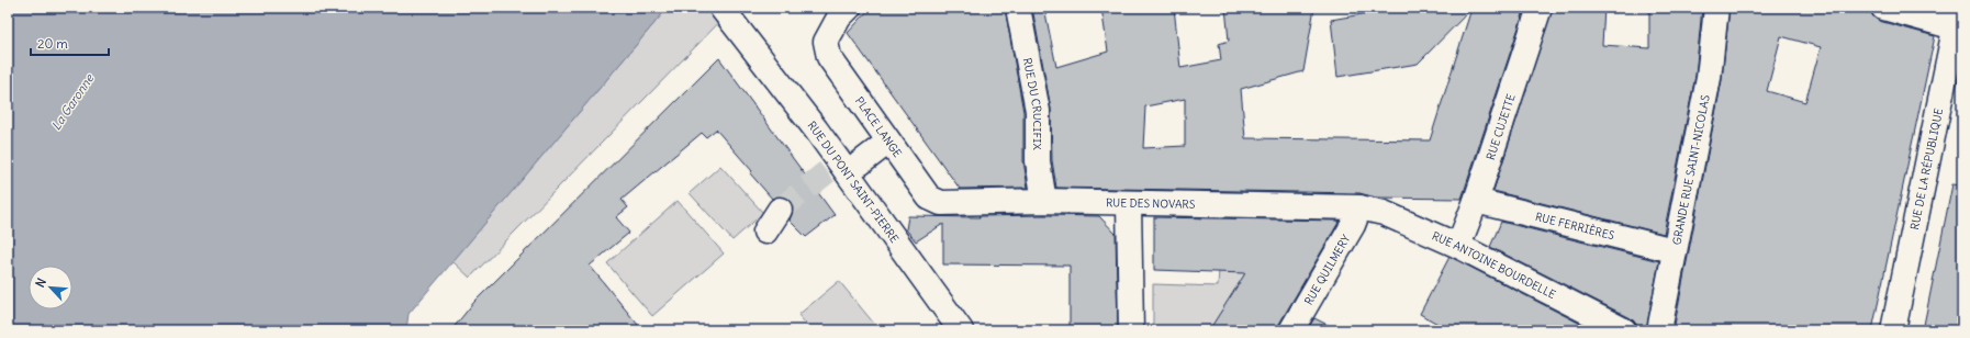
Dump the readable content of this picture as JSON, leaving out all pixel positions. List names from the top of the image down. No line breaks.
{"streets":{"street":["RUE DU CRUCIFIX","PLACE LANGE","RUE CUJETTE","GRANDE RUE SAINT-NICOLAS","RUE DE LA RÉPUBLIQUE","RUE DU PONT SAINT-PIERRE","RUE DES NOVARS","RUE FERRIÈRES","RUE ANTOINE BOURDELLE","RUE QUILMERY"]},"crossings":[["RUE DU CRUCIFIX","RUE DES NOVARS"],["PLACE LANGE","RUE DES NOVARS"],["RUE CUJETTE","RUE FERRIÈRES"],["RUE CUJETTE","RUE ANTOINE BOURDELLE"],["GRANDE RUE SAINT-NICOLAS","RUE FERRIÈRES"],["RUE DES NOVARS","RUE ANTOINE BOURDELLE"],["RUE DES NOVARS","RUE QUILMERY"],["RUE ANTOINE BOURDELLE","RUE QUILMERY"]],"water":["La Garonne"],"scale_bar":"20 m","north":"top left"}
